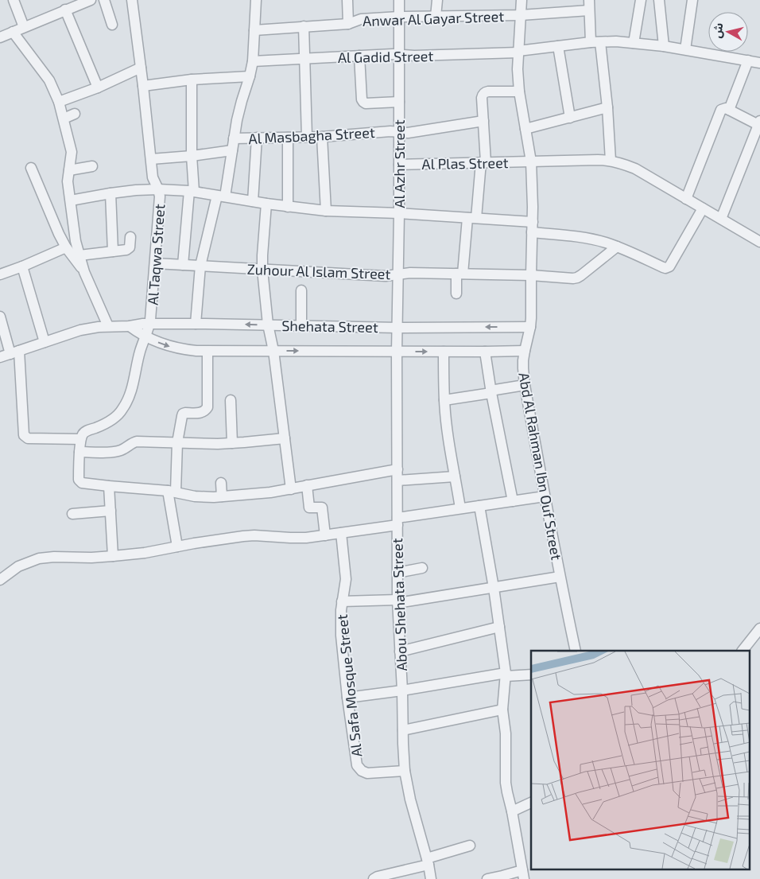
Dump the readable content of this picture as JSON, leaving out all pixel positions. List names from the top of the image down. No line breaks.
{"streets":{"street":["Anwar Al Gayar Street","Al Gadid Street","Al Masbagha Street","Al Plas Street","Al Azhr Street","Al Taqwa Street","Zuhour Al Islam Street","Shehata Street","Abd Al Rahman Ibn Ouf Street","Abou Shehata Street","Al Safa Mosque Street"]},"crossings":[["Anwar Al Gayar Street","Al Azhr Street"],["Al Gadid Street","Al Azhr Street"],["Al Masbagha Street","Al Azhr Street"],["Al Plas Street","Al Azhr Street"],["Al Plas Street","Abd Al Rahman Ibn Ouf Street"],["Al Azhr Street","Zuhour Al Islam Street"],["Al Azhr Street","Shehata Street"],["Al Azhr Street","Abou Shehata Street"],["Al Taqwa Street","Zuhour Al Islam Street"],["Al Taqwa Street","Shehata Street"],["Zuhour Al Islam Street","Abd Al Rahman Ibn Ouf Street"],["Shehata Street","Abd Al Rahman Ibn Ouf Street"],["Shehata Street","Abou Shehata Street"],["Abou Shehata Street","Al Safa Mosque Street"]],"north":"left"}
